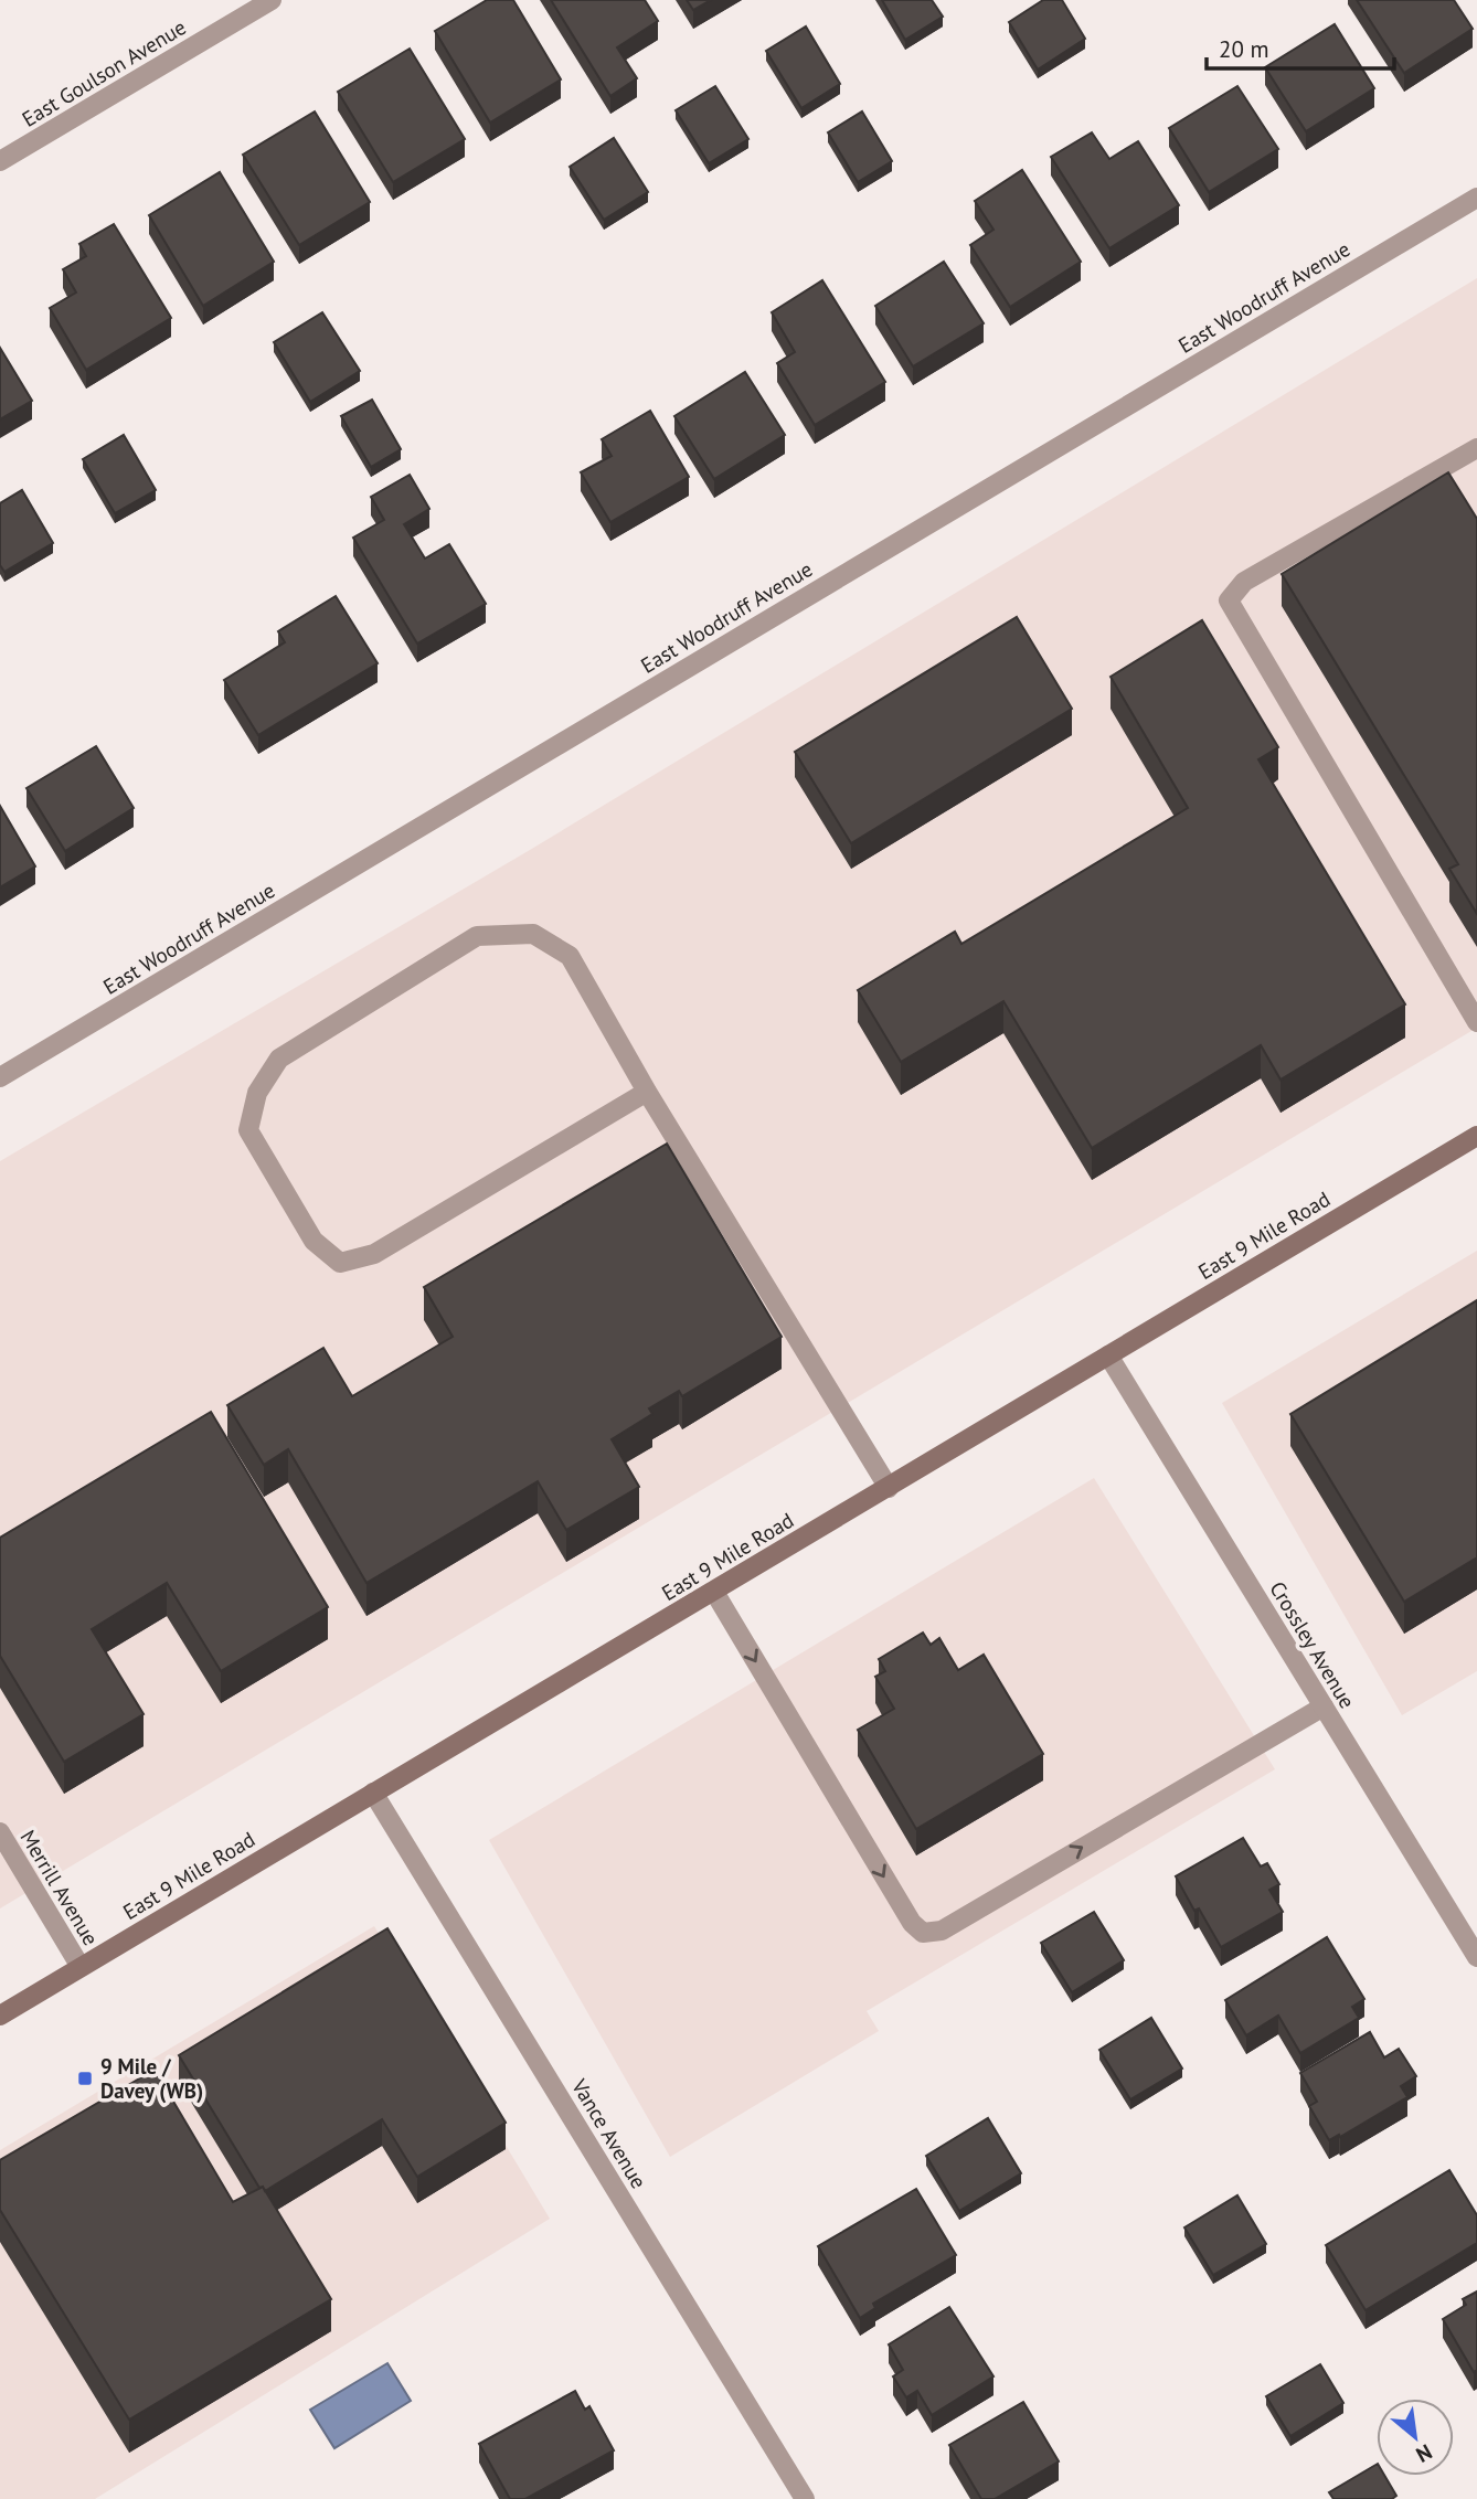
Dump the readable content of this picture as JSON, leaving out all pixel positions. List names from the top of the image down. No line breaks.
{"streets":{"main road":["East 9 Mile Road"],"street":["East Goulson Avenue","East Woodruff Avenue","Crossley Avenue","Merrill Avenue","Vance Avenue"]},"crossings":[["East 9 Mile Road","Crossley Avenue"],["East 9 Mile Road","Merrill Avenue"],["East 9 Mile Road","Vance Avenue"]],"places":{"transit":["9 Mile / Davey (WB)"]},"scale_bar":"20 m","north":"bottom right"}
